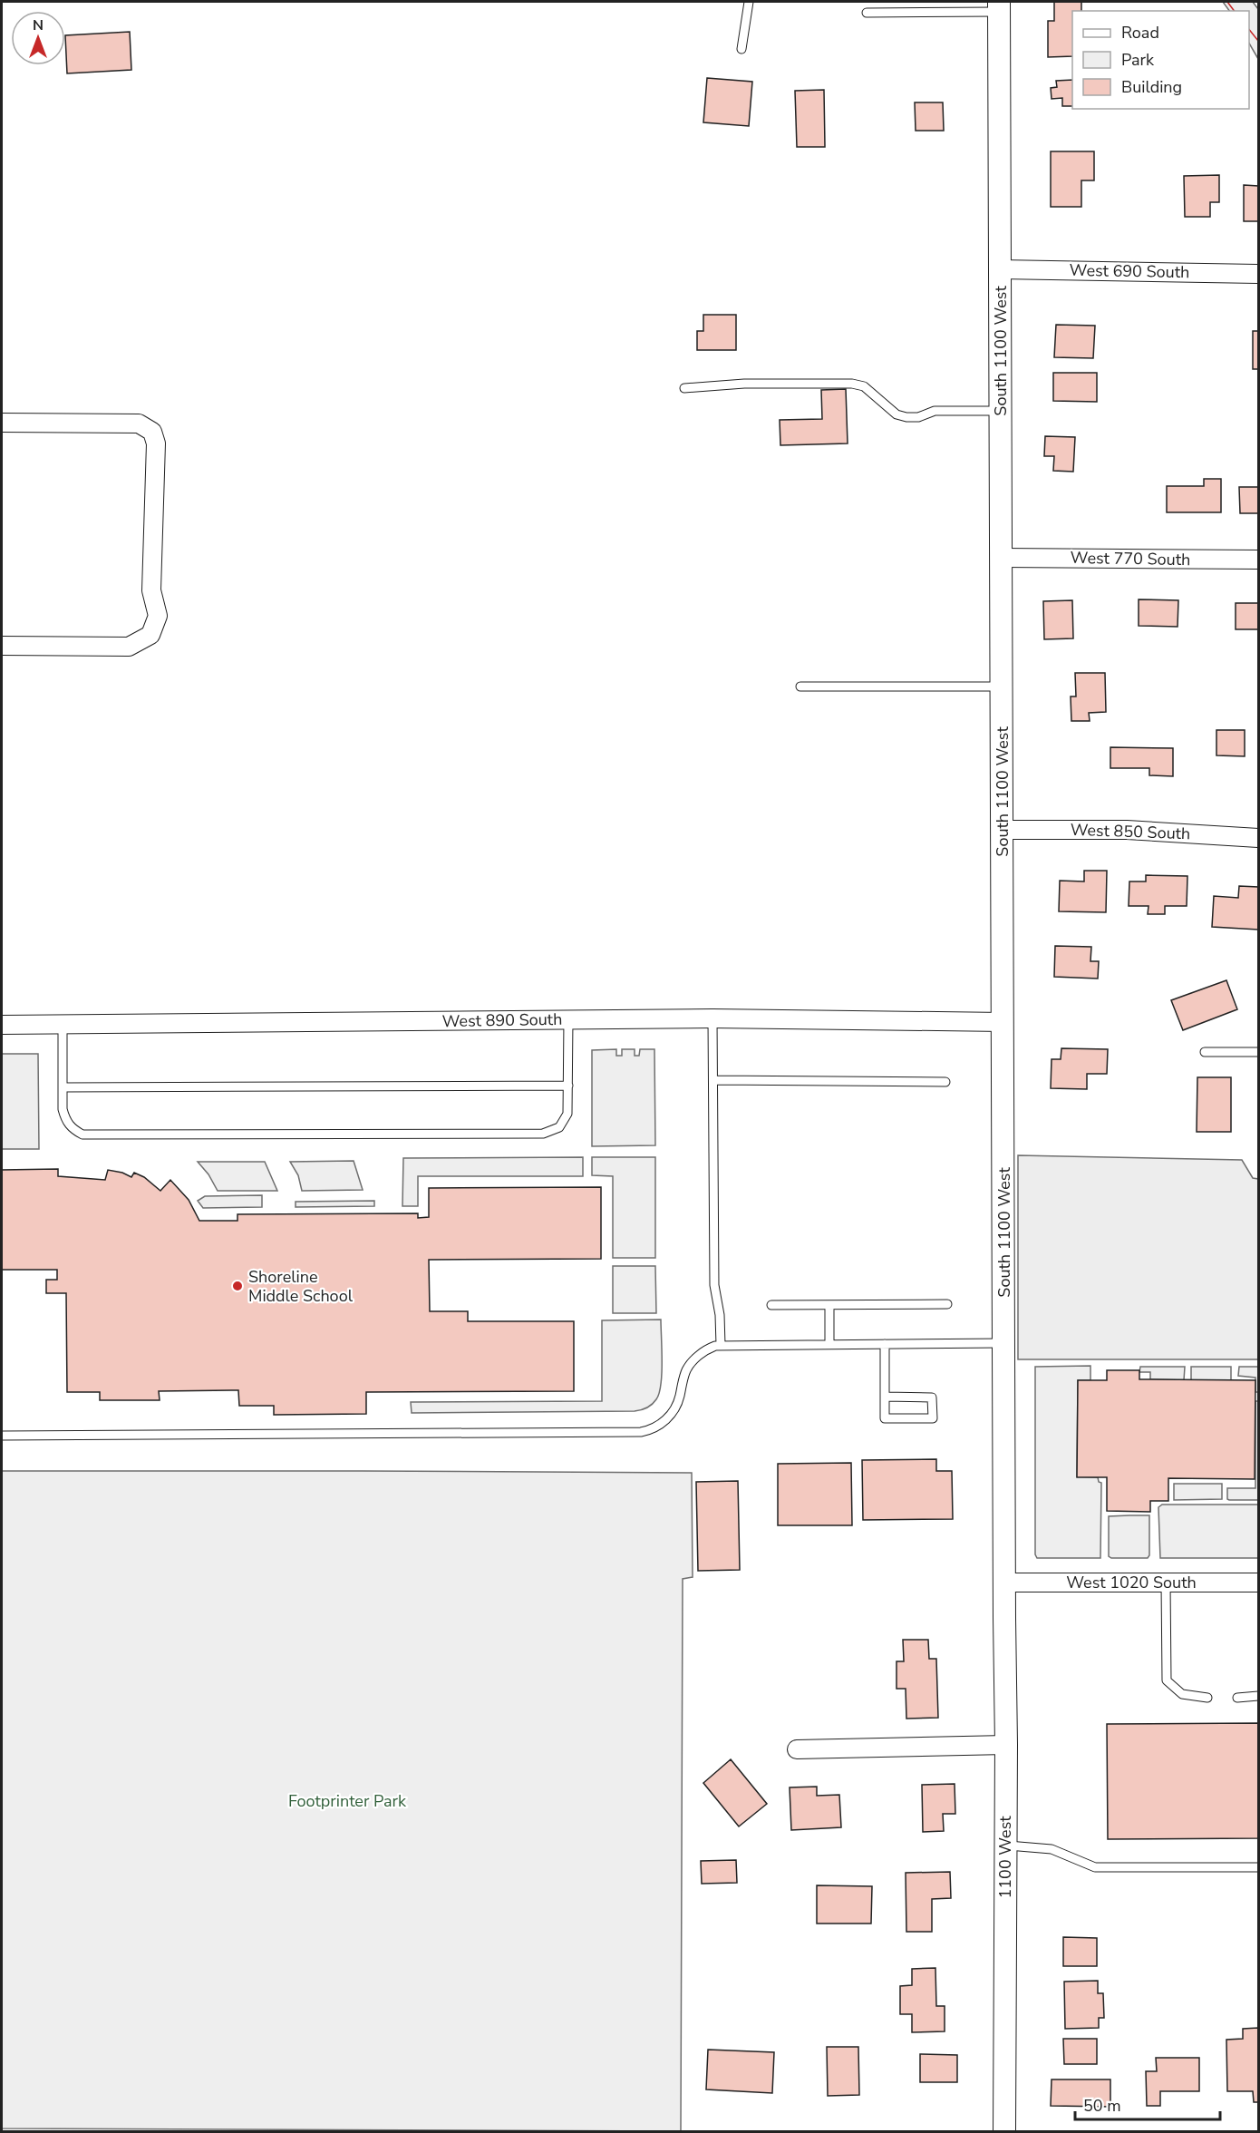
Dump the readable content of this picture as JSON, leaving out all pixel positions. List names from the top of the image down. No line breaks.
{"streets":{"street":["West 690 South","South 1100 West","West 770 South","West 850 South","West 890 South","West 1020 South","1100 West"]},"crossings":[["West 690 South","South 1100 West"],["South 1100 West","West 770 South"],["South 1100 West","West 850 South"],["South 1100 West","West 890 South"],["South 1100 West","West 1020 South"],["South 1100 West","1100 West"],["West 1020 South","1100 West"]],"parks":["Footprinter Park"],"places":["Shoreline Middle School"],"legend":["Road","Park","Building"],"scale_bar":"50 m","north":"top"}
